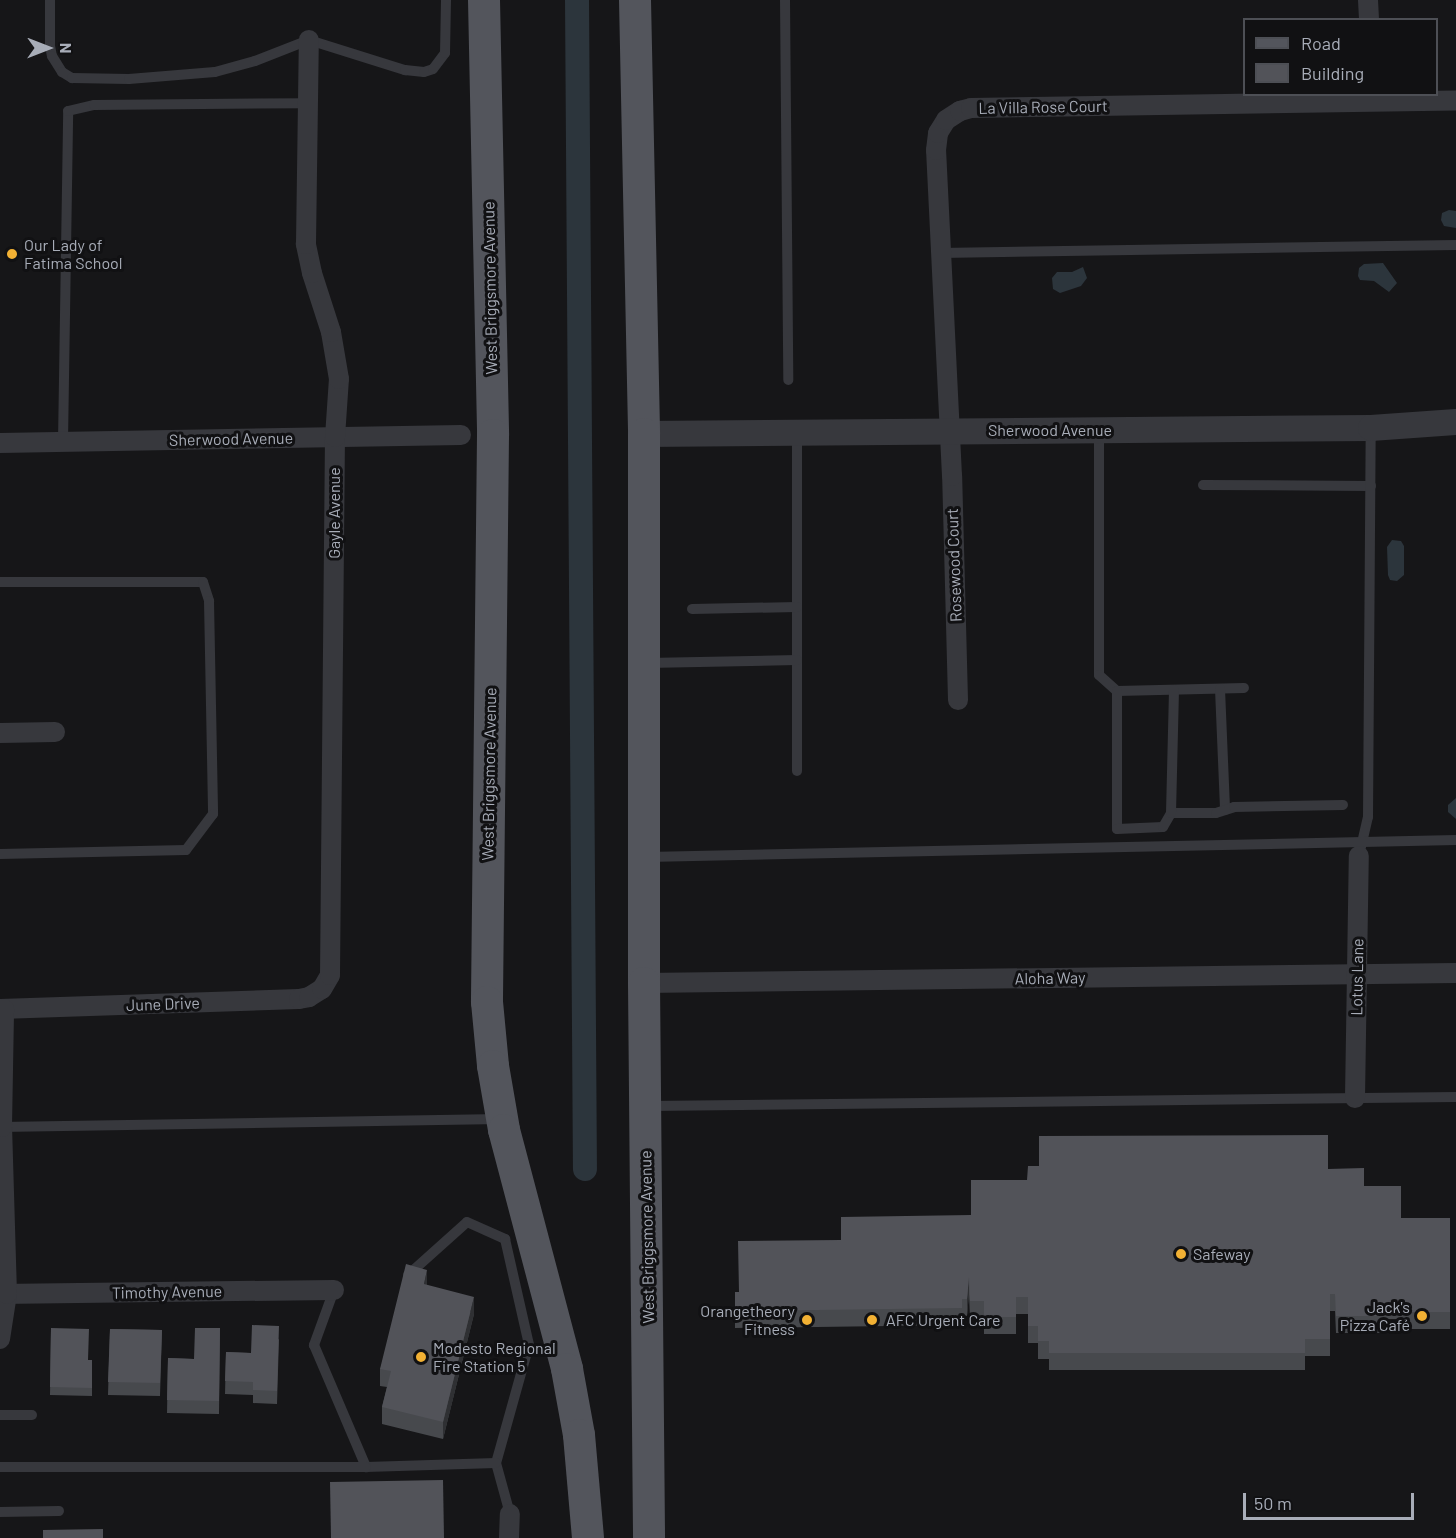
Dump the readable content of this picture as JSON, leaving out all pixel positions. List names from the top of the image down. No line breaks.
{"streets":{"main road":["West Briggsmore Avenue"],"street":["La Villa Rose Court","Sherwood Avenue","Gayle Avenue","Rosewood Court","Lotus Lane","Aloha Way","June Drive","Timothy Avenue"]},"crossings":[["La Villa Rose Court","Sherwood Avenue"],["La Villa Rose Court","Rosewood Court"],["West Briggsmore Avenue","Sherwood Avenue"],["West Briggsmore Avenue","Aloha Way"],["Sherwood Avenue","Gayle Avenue"],["Sherwood Avenue","Rosewood Court"],["Gayle Avenue","June Drive"],["Lotus Lane","Aloha Way"]],"places":["Our Lady of Fatima School","Safeway","Jack's Pizza Café","Orangetheory Fitness","AFC Urgent Care","Modesto Regional Fire Station 5"],"legend":["Road","Building"],"scale_bar":"50 m","north":"right"}
